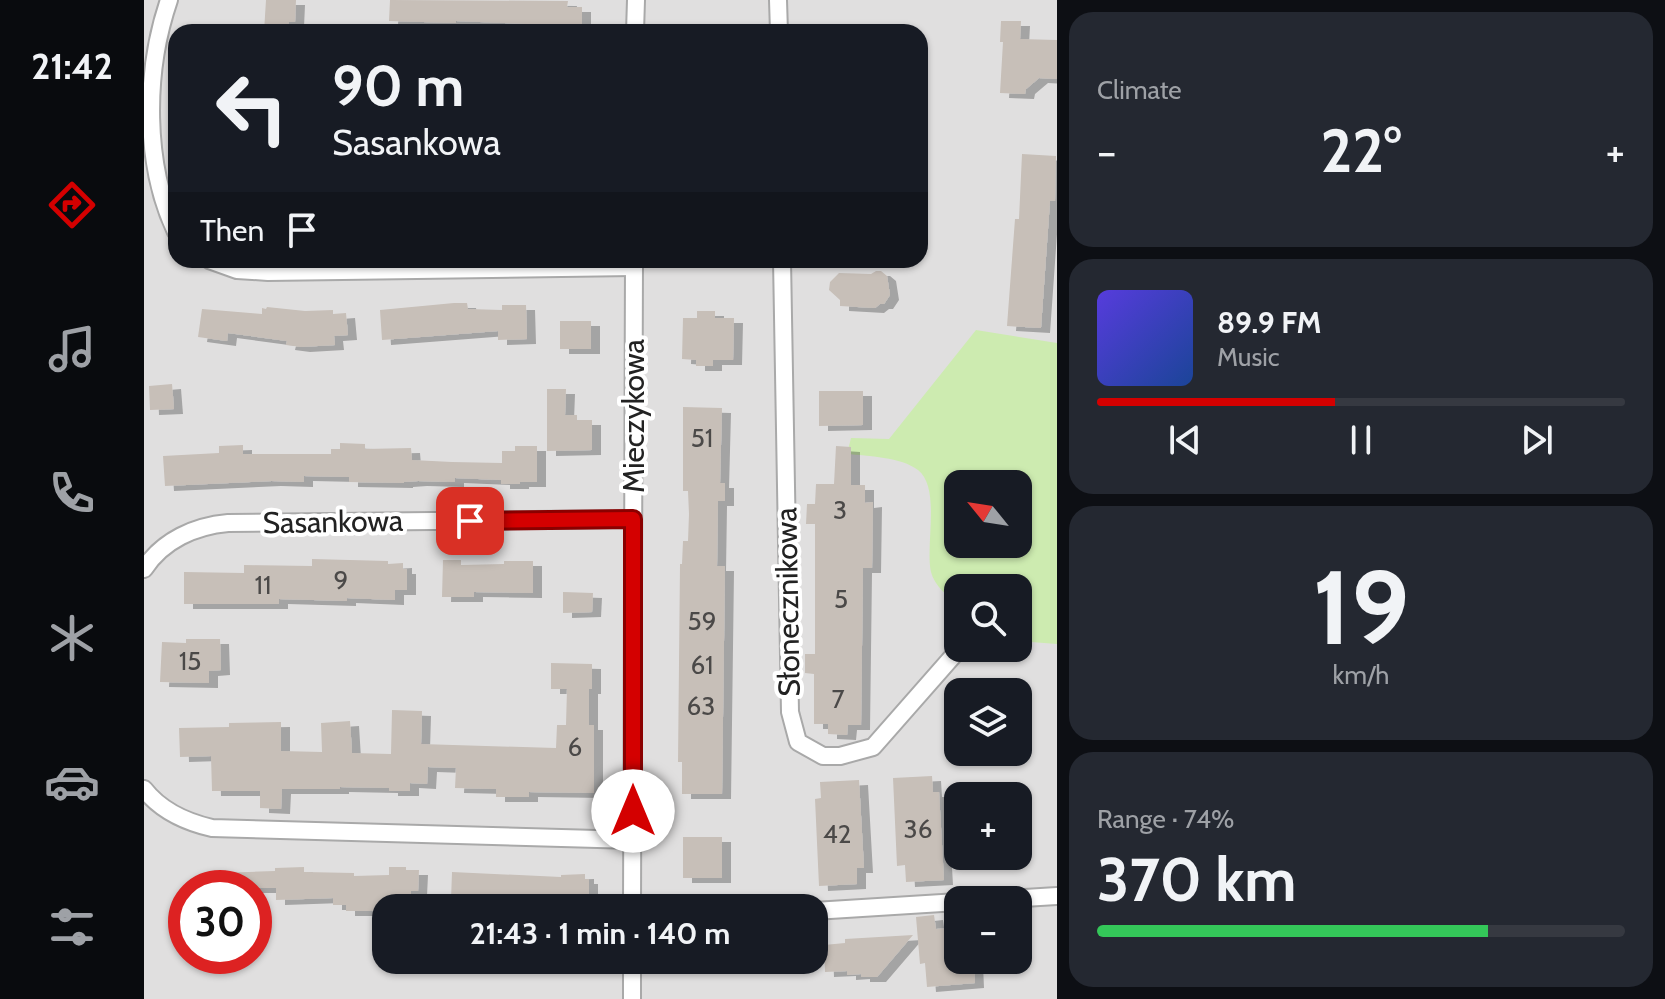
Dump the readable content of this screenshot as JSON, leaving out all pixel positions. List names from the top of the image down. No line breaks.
{"streets":{"street":["Mieczykowa","Sasankowa","Słonecznikowa"]},"crossings":[["Mieczykowa","Sasankowa"]],"house_numbers":["51","3","9","11","5","59","15","61","7","63","6","36","42"],"north":"top left","page":{"tabs":"21:42","tile":["Climate",["19","km/h"],["Range · 74%","370 km"]],"turn":["90 m","Sasankowa"],"heat":["−","22°","+"],"then":"Then","song":["89.9 FM","Music"],"map_buttons":["+","−"],"limit":"30","trip":"21:43 · 1 min · 140 m"}}
